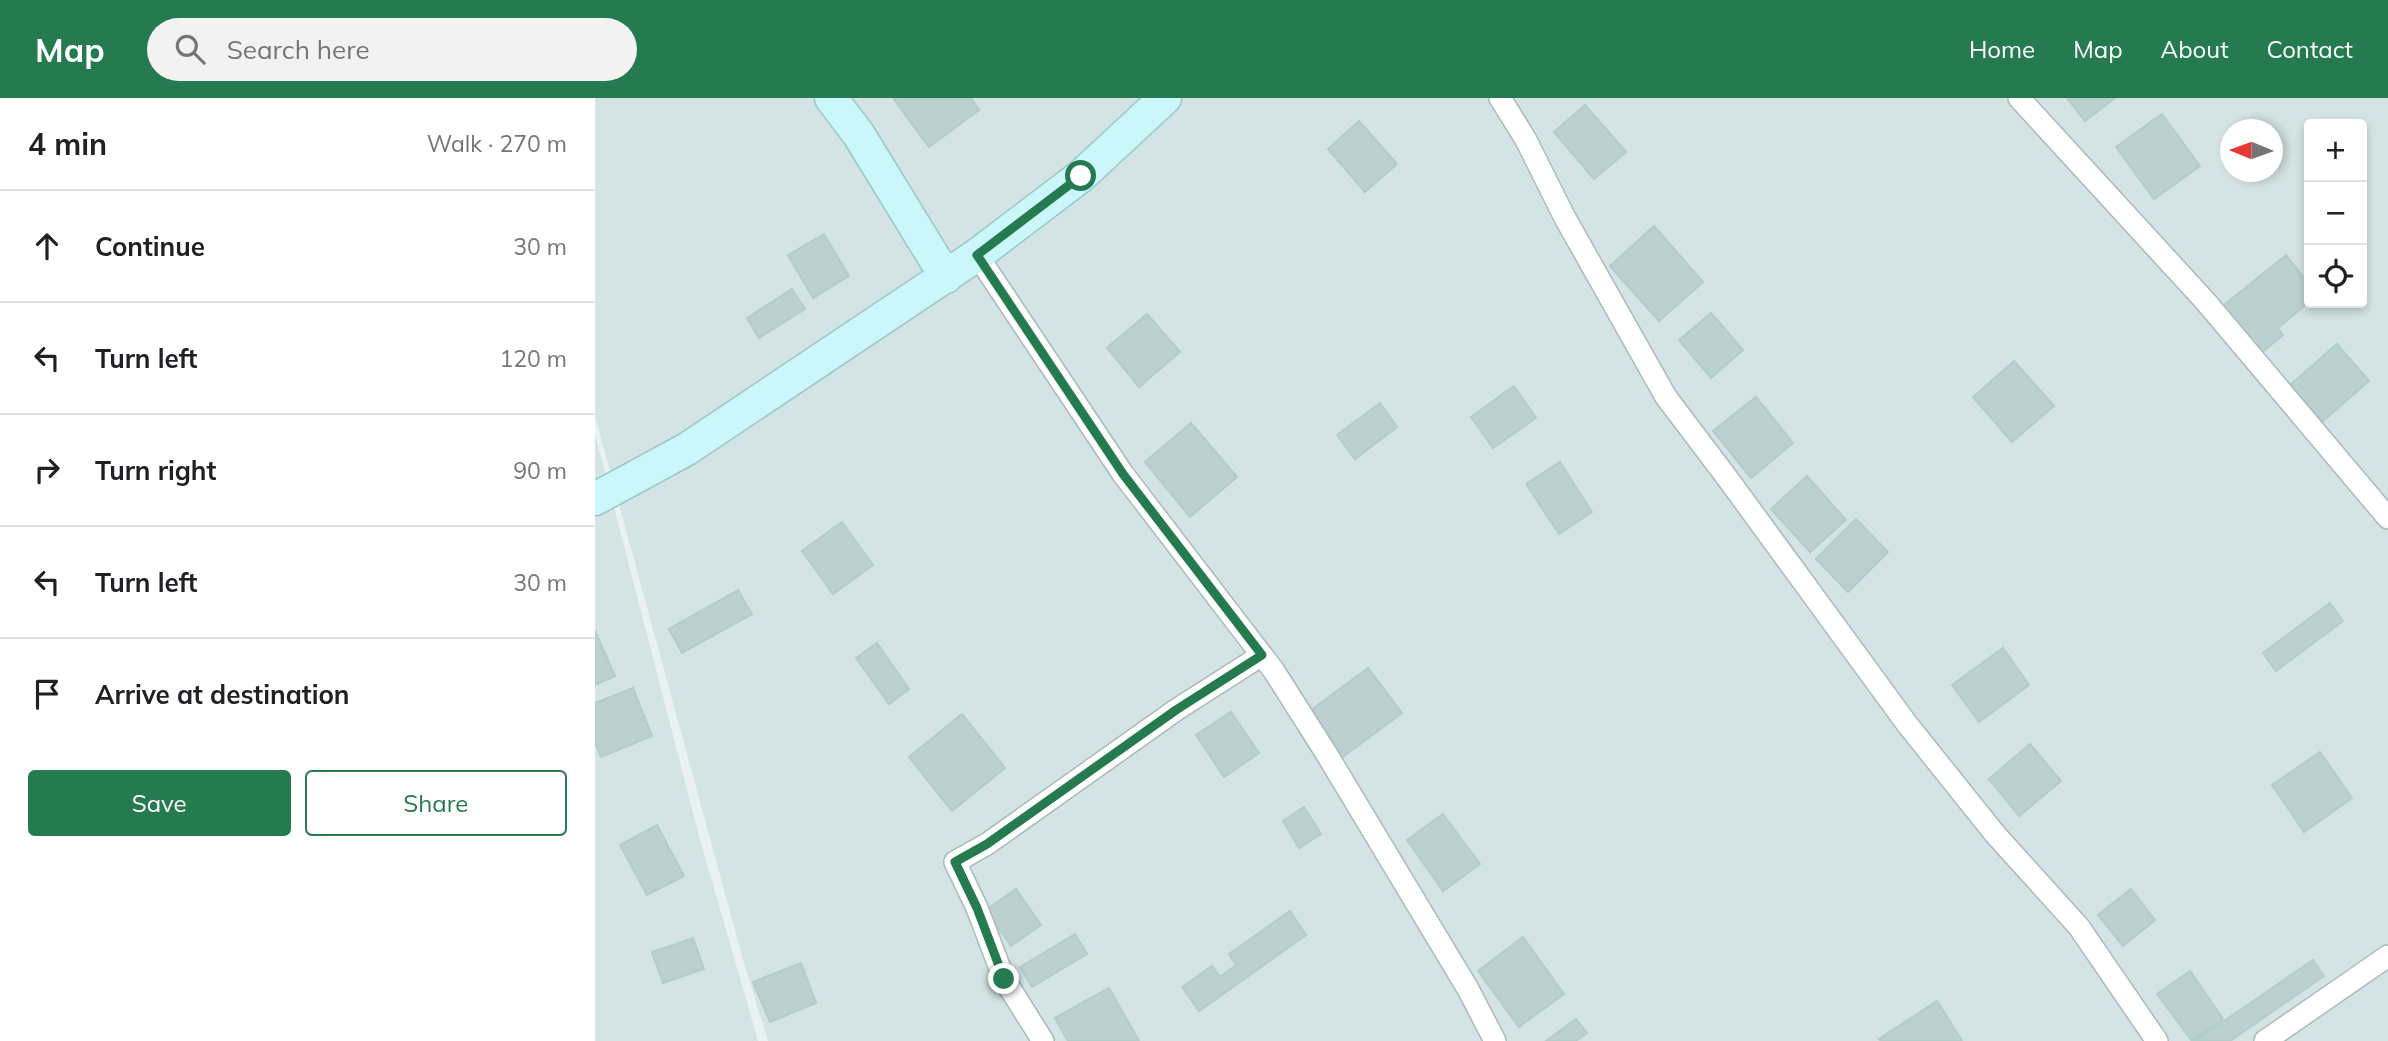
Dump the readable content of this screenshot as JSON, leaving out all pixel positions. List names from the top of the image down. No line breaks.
{"north":"left","page":{"header":"Map","search":"Search here","nav":["Home","Map","About","Contact"],"heading":["4 min","Walk · 270 m"],"map_buttons":["+","−"],"list":[["Continue","30 m"],["Turn left","120 m"],["Turn right","90 m"],["Turn left","30 m"],"Arrive at destination"],"buttons":["Save","Share"]}}
